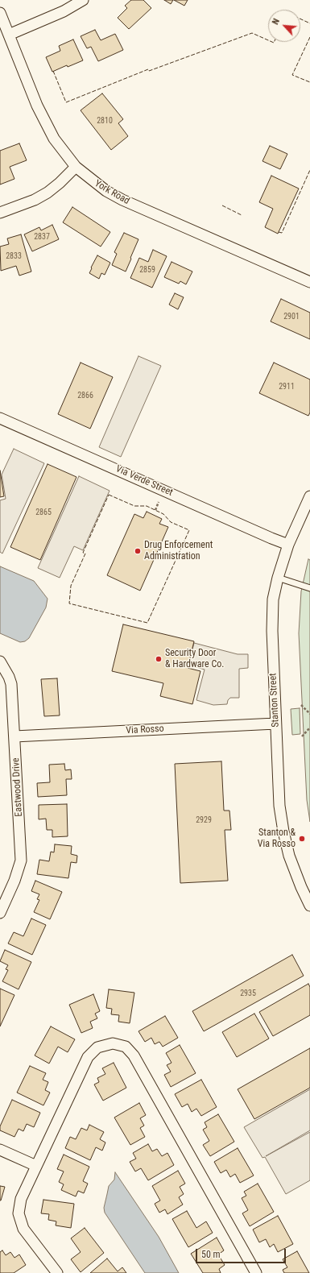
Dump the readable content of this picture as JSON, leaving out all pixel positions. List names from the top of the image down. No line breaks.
{"streets":{"street":["York Road","Via Verde Street","Stanton Street","Via Rosso","Eastwood Drive"]},"crossings":[["Via Verde Street","Stanton Street"],["Stanton Street","Via Rosso"],["Via Rosso","Eastwood Drive"]],"places":["Drug Enforcement Administration","Security Door & Hardware Co.","Stanton & Via Rosso"],"house_numbers":["2810","2837","2833","2859","2901","2911","2866","2865","2929","2935"],"scale_bar":"50 m","north":"top left"}
